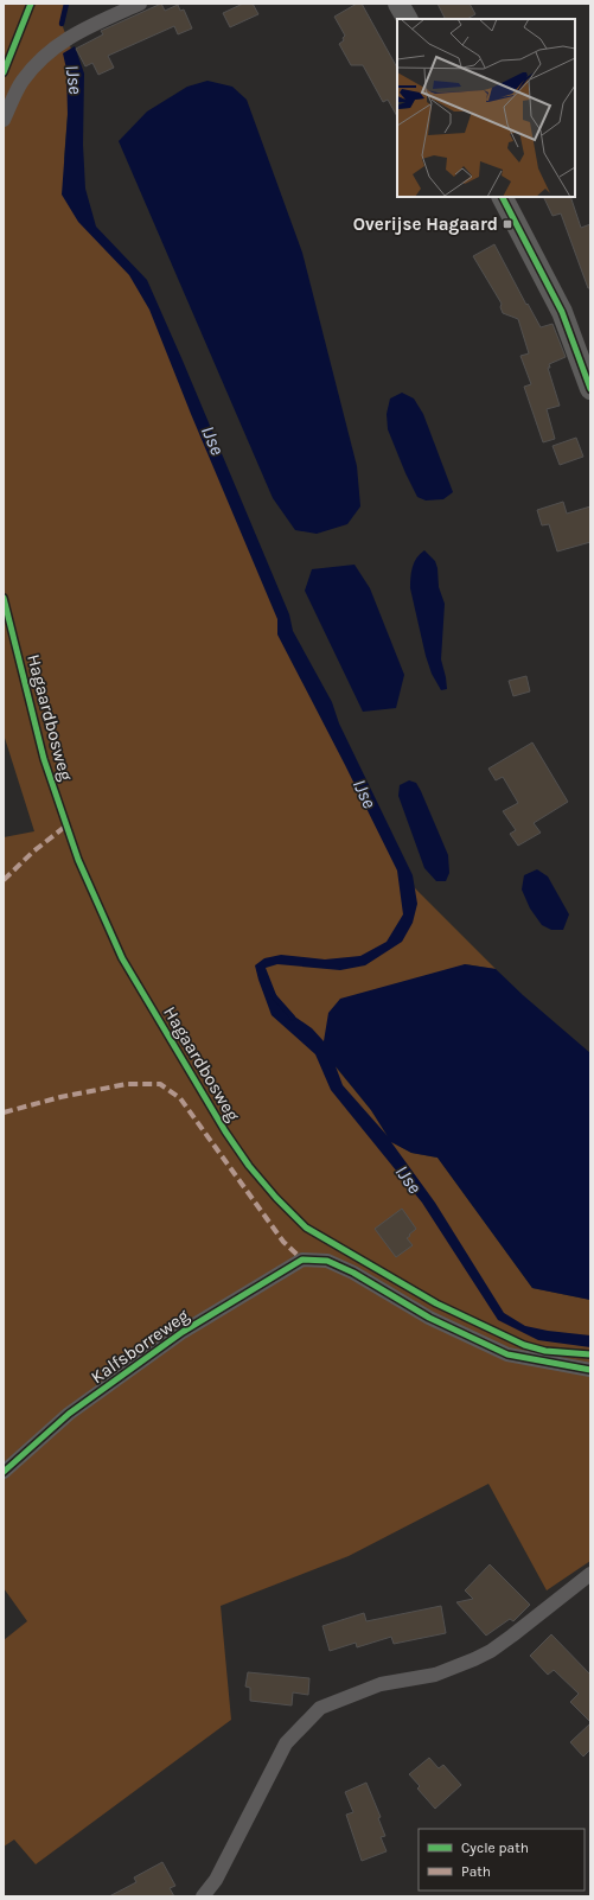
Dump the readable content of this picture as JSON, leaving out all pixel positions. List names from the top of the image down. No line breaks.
{"streets":{"street":["Kalfsborreweg"],"cycle path":["Hagaardbosweg"]},"water":["IJse"],"places":{"transit":["Overijse Hagaard"]},"legend":["Cycle path","Path"]}
